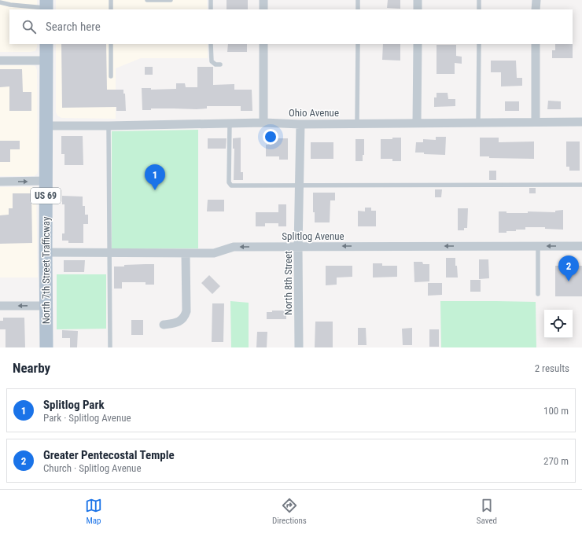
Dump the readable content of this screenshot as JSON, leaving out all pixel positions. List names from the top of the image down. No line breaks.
{"streets":{"main road":["US 69","North 7th Street Trafficway"],"street":["Ohio Avenue","Splitlog Avenue","North 8th Street"]},"crossings":[["Ohio Avenue","North 7th Street Trafficway"],["Ohio Avenue","North 8th Street"],["Splitlog Avenue","North 7th Street Trafficway"],["Splitlog Avenue","North 8th Street"]],"one_way":["Splitlog Avenue"],"page":{"search":"Search here","pins":["1","2"],"heading":["Nearby","2 results"],"list":[{"mark":"1","name":"Splitlog Park","note":"Park · Splitlog Avenue","value":"100 m"},{"mark":"2","name":"Greater Pentecostal Temple","note":"Church · Splitlog Avenue","value":"270 m"}],"nav":["Map","Directions","Saved"]}}
